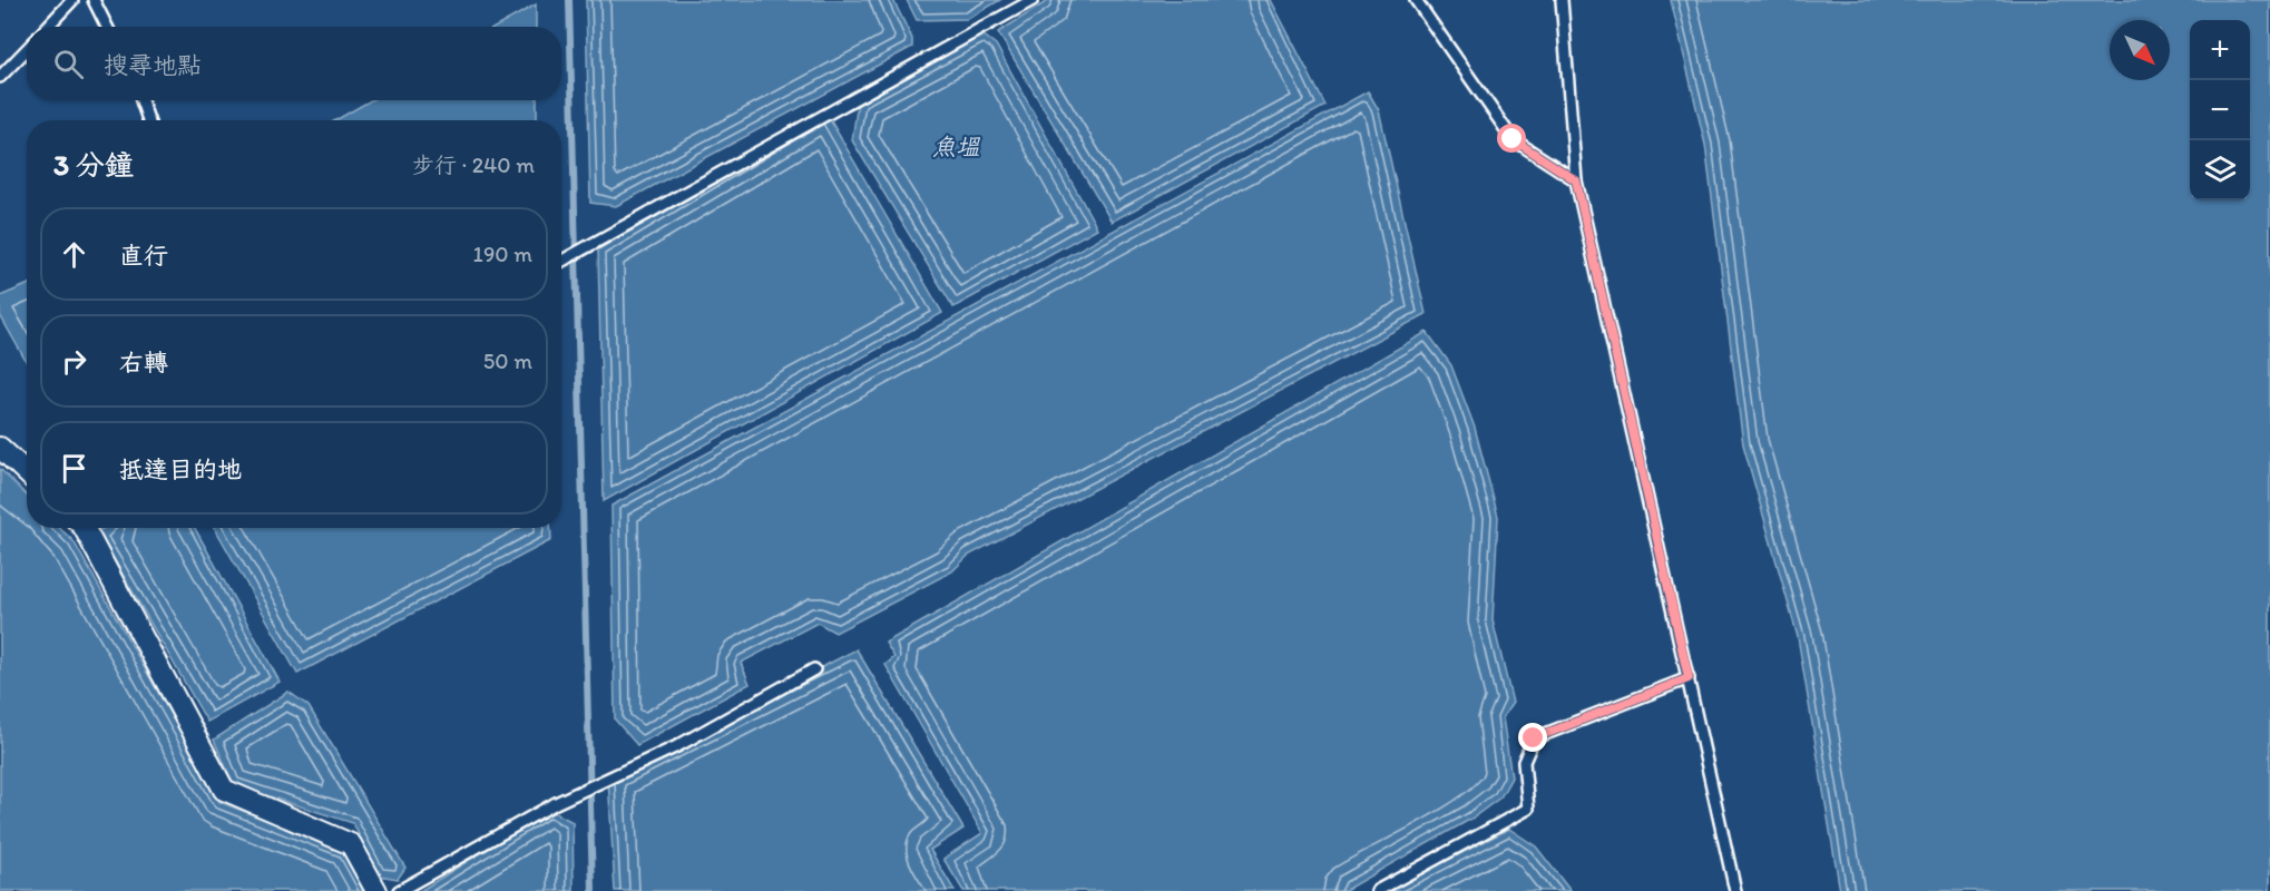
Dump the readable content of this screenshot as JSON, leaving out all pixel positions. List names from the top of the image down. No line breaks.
{"water":["魚塭"],"north":"bottom right","page":{"map_buttons":["+","−"],"search":"搜尋地點","heading":["3 分鐘","步行 · 240 m"],"list":[["直行","190 m"],["右轉","50 m"],"抵達目的地"]}}
